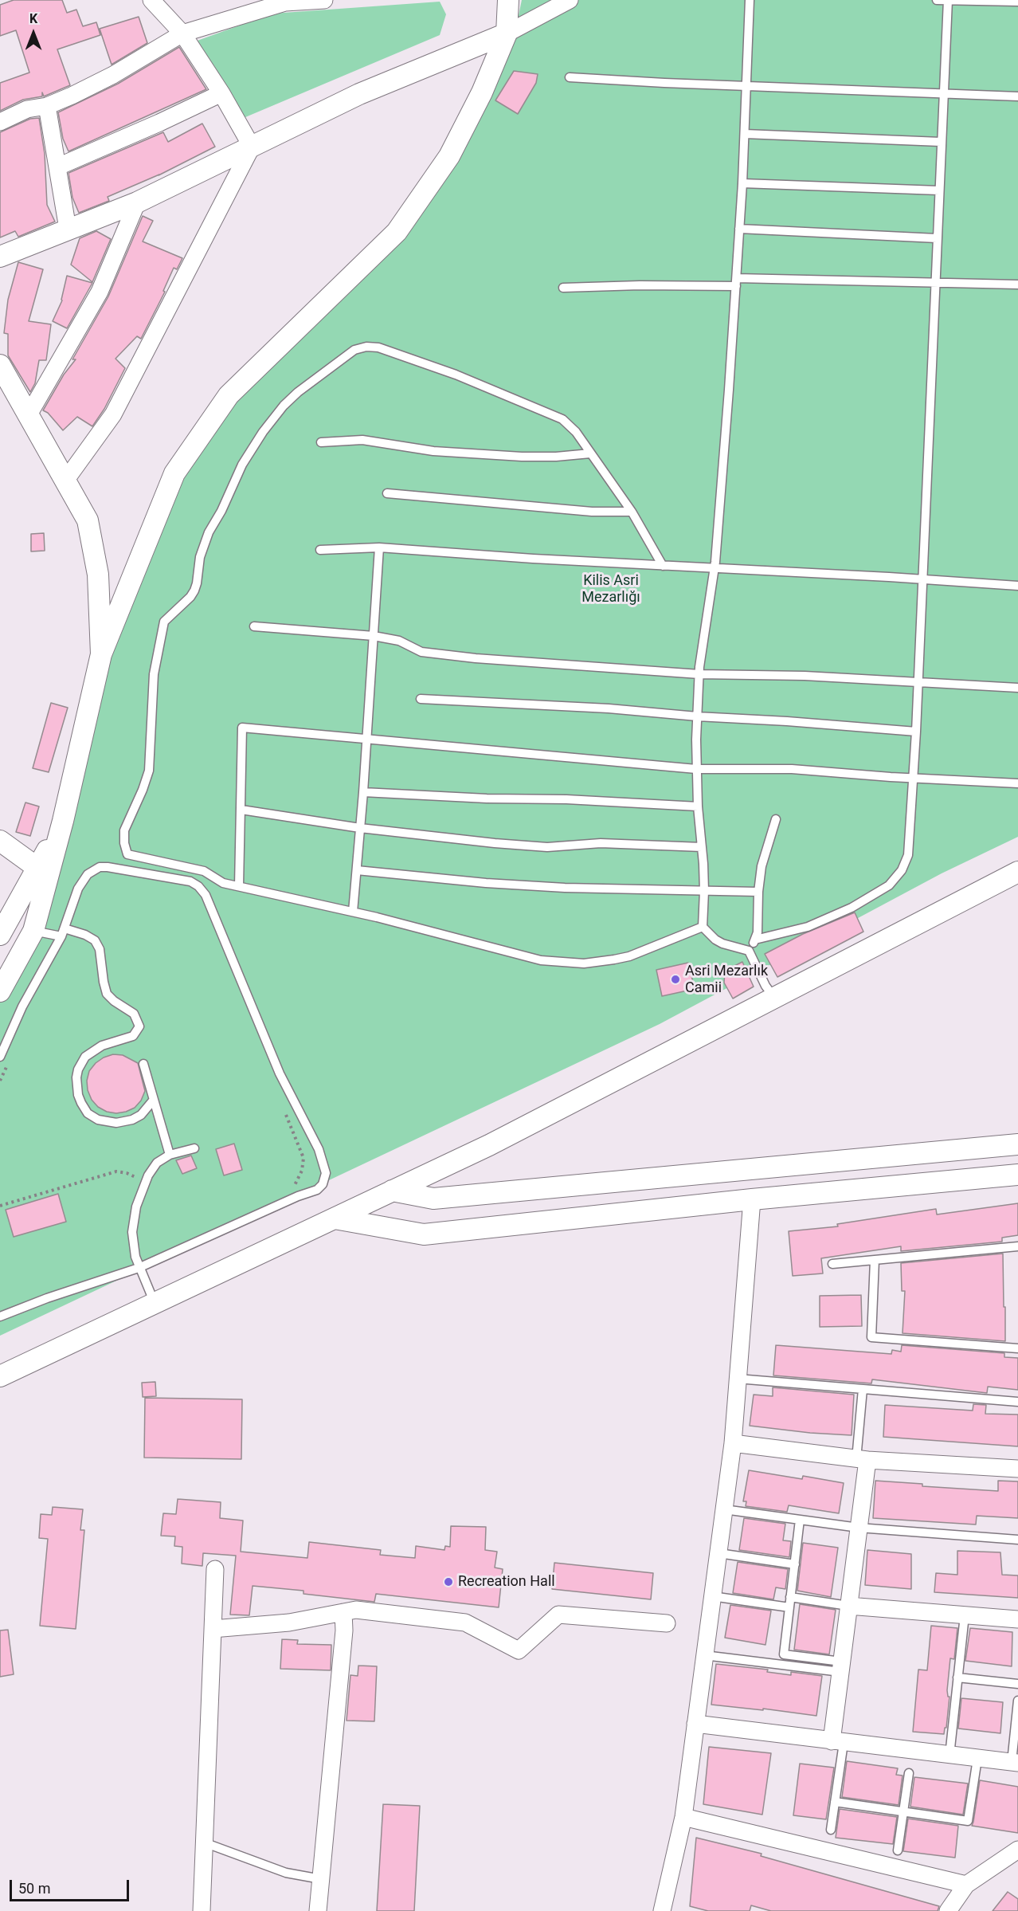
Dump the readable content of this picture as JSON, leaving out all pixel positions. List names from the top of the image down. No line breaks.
{"parks":["Kilis Asri Mezarlığı"],"places":["Asri Mezarlık Camii","Recreation Hall"],"scale_bar":"50 m","north":"top"}
